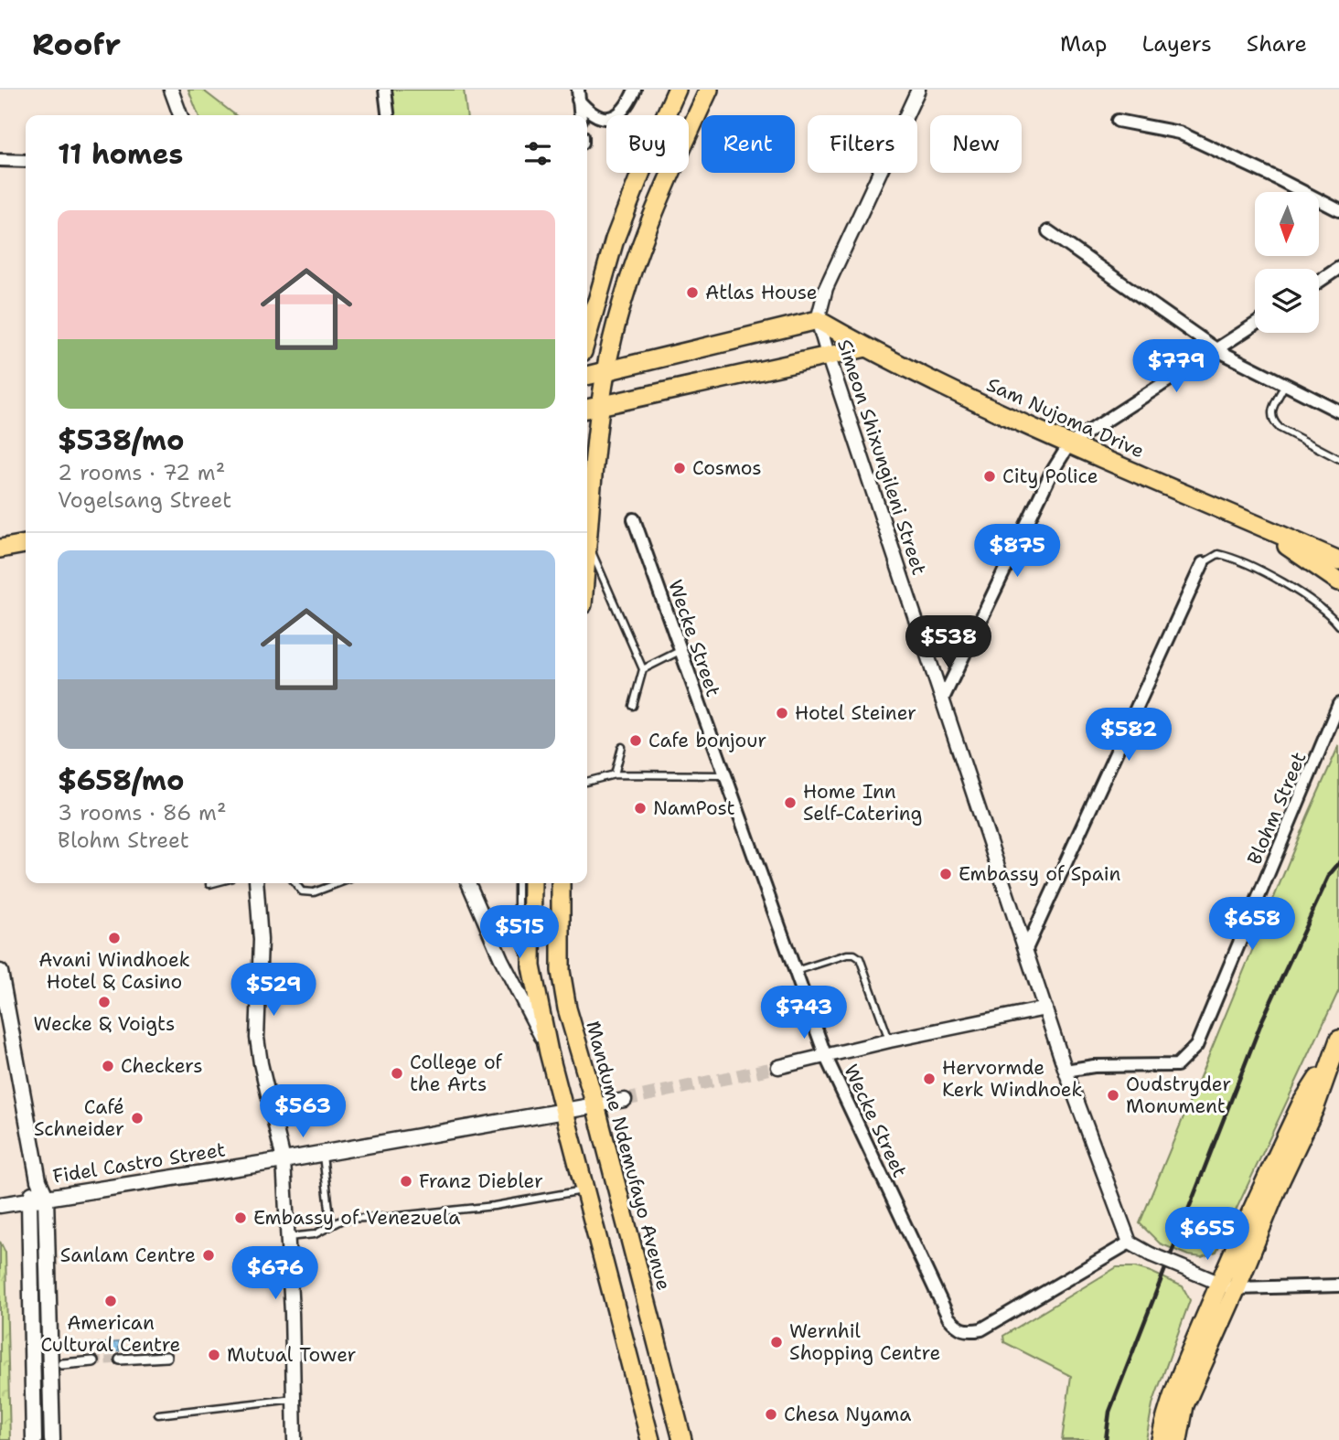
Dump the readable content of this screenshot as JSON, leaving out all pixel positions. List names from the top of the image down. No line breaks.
{"streets":{"main road":["Sam Nujoma Drive","Mandume Ndemufayo Avenue","Fidel Castro Street"],"street":["Simeon Shixungileni Street","Wecke Street","Blohm Street"]},"crossings":[["Sam Nujoma Drive","Simeon Shixungileni Street"],["Simeon Shixungileni Street","Wecke Street"],["Simeon Shixungileni Street","Blohm Street"],["Mandume Ndemufayo Avenue","Fidel Castro Street"]],"places":["Atlas House","Cosmos","City Police","Hotel Steiner","Cafe bonjour","Home Inn Self-Catering","NamPost","Embassy of Spain","Avani Windhoek Hotel & Casino","Wecke & Voigts","Checkers","College of the Arts","Hervormde Kerk Windhoek","Oudstryder Monument","Café Schneider","Franz Diebler","Embassy of Venezuela","Sanlam Centre","American Cultural Centre","Wernhil Shopping Centre","Mutual Tower","Chesa Nyama"],"north":"bottom","page":{"header":"Roofr","nav":["Map","Layers","Share"],"chip":["Buy","Rent","Filters","New"],"heading":"11 homes","list":[{"name":"$538/mo","note":"2 rooms · 72 m² · Vogelsang Street"},{"name":"$658/mo","note":"3 rooms · 86 m² · Blohm Street"}],"price":["$779","$875","$538","$582","$658","$515","$529","$743","$563","$655","$676"]}}
